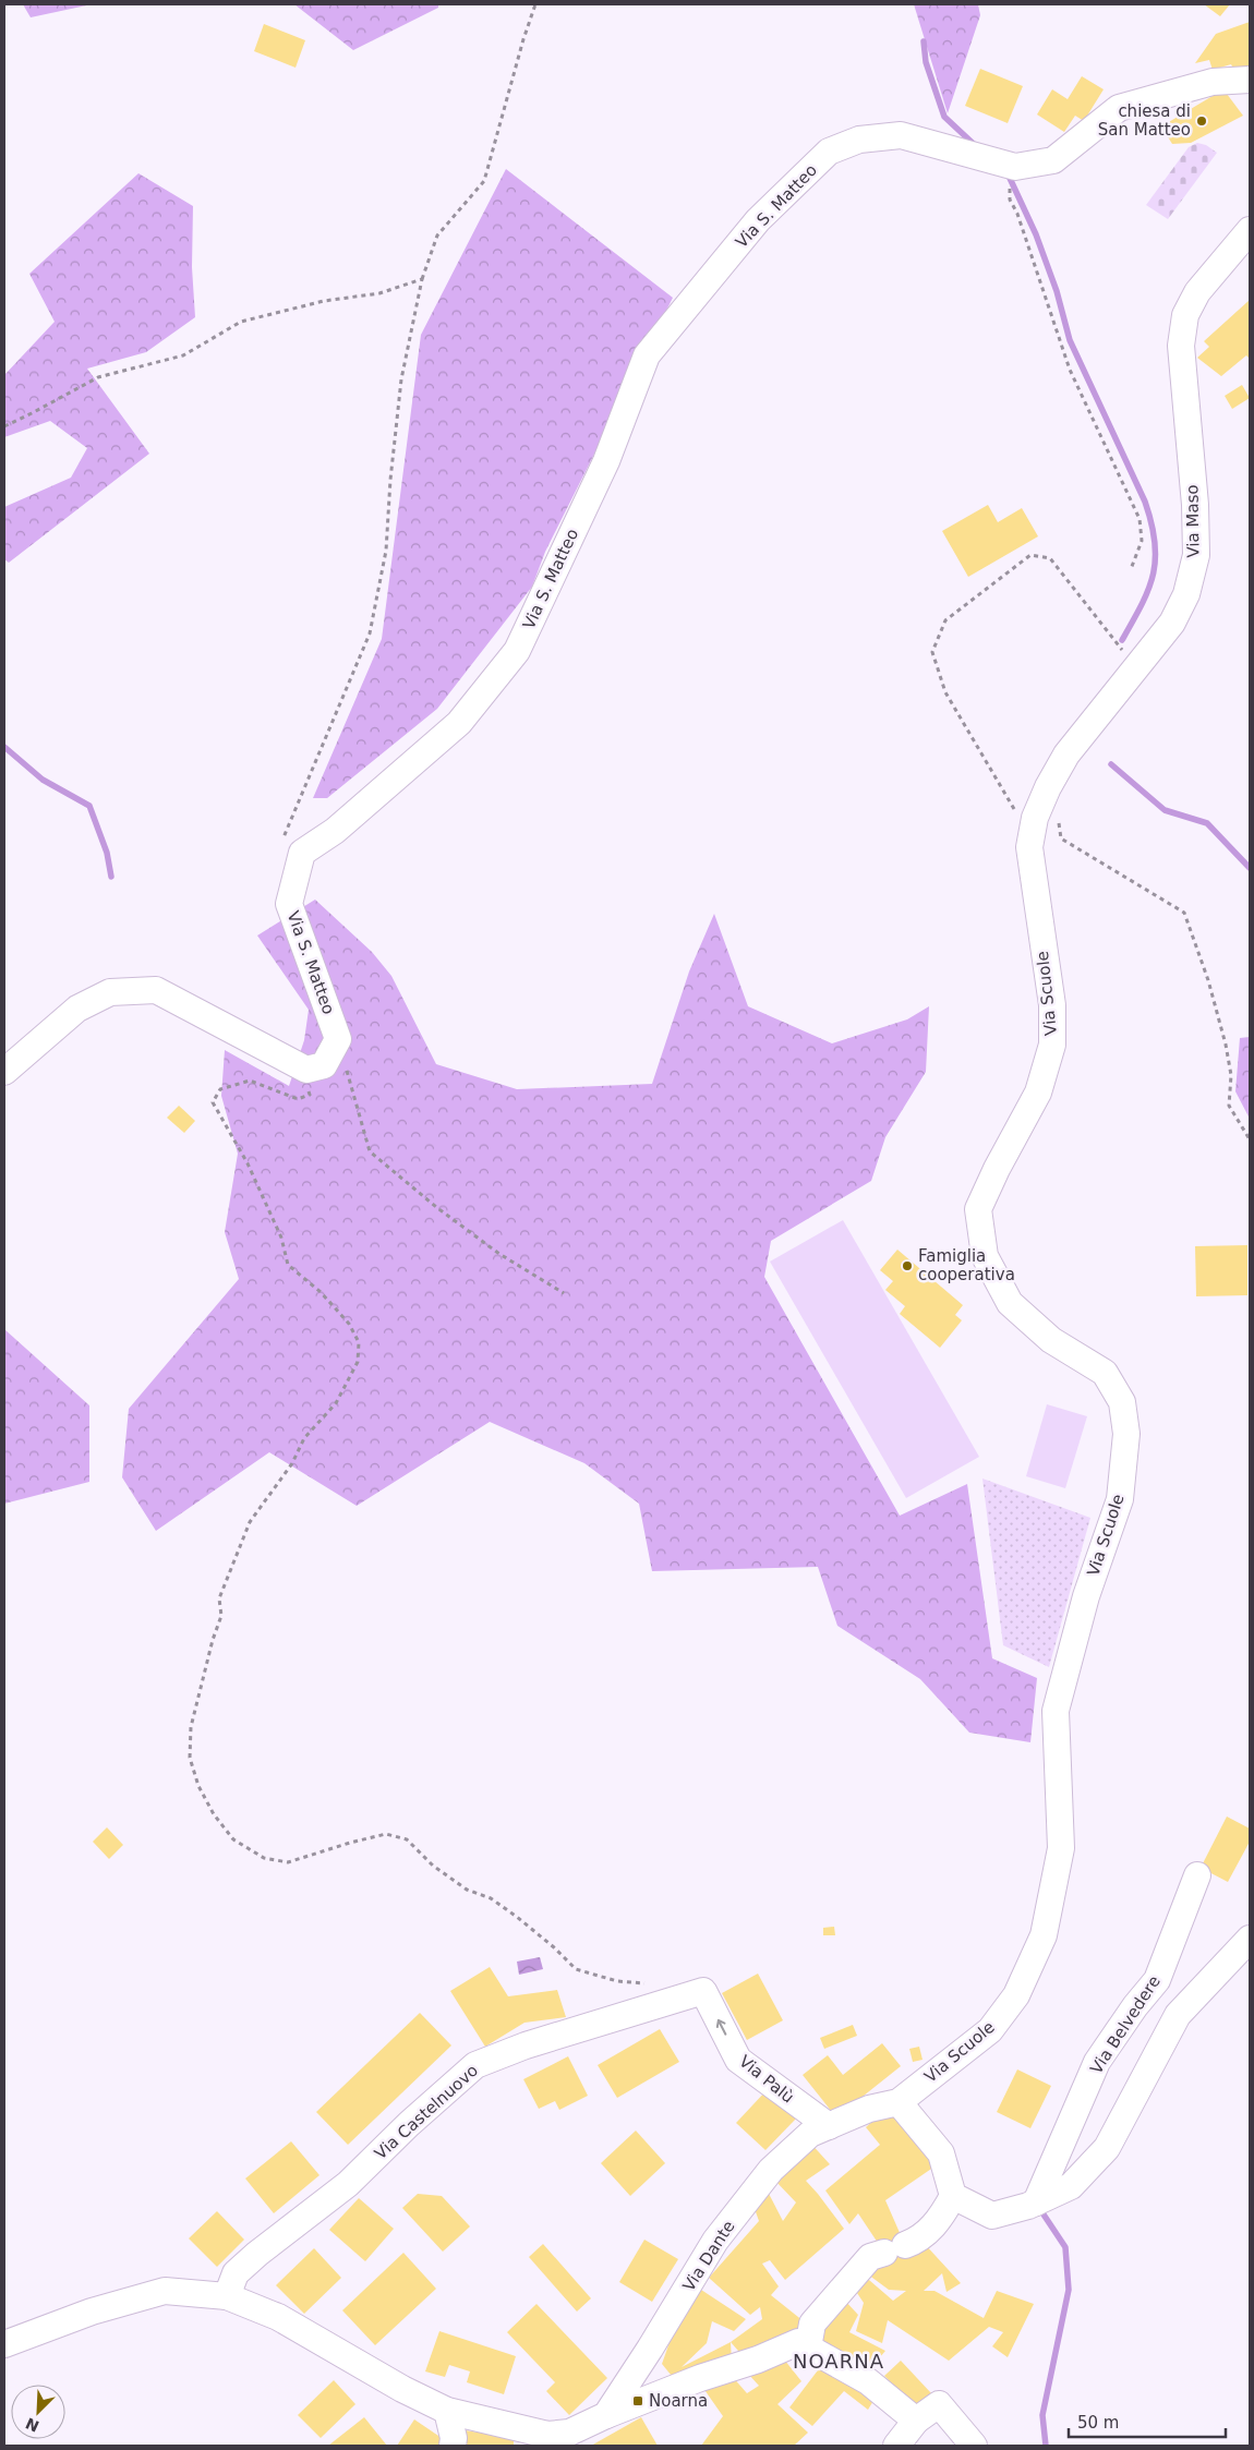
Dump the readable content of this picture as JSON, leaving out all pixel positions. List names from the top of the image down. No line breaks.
{"streets":{"street":["Via S. Matteo","Via Maso","Via Scuole","Via Belvedere","Via Palù","Via Castelnuovo","Via Dante"]},"crossings":[["Via Maso","Via Scuole"],["Via Scuole","Via Dante"],["Via Palù","Via Castelnuovo"],["Via Palù","Via Dante"]],"one_way":["Via Palù"],"districts":["NOARNA"],"places":{"other":["chiesa di San Matteo","Famiglia cooperativa"],"transit":["Noarna"]},"scale_bar":"50 m","north":"bottom left"}
